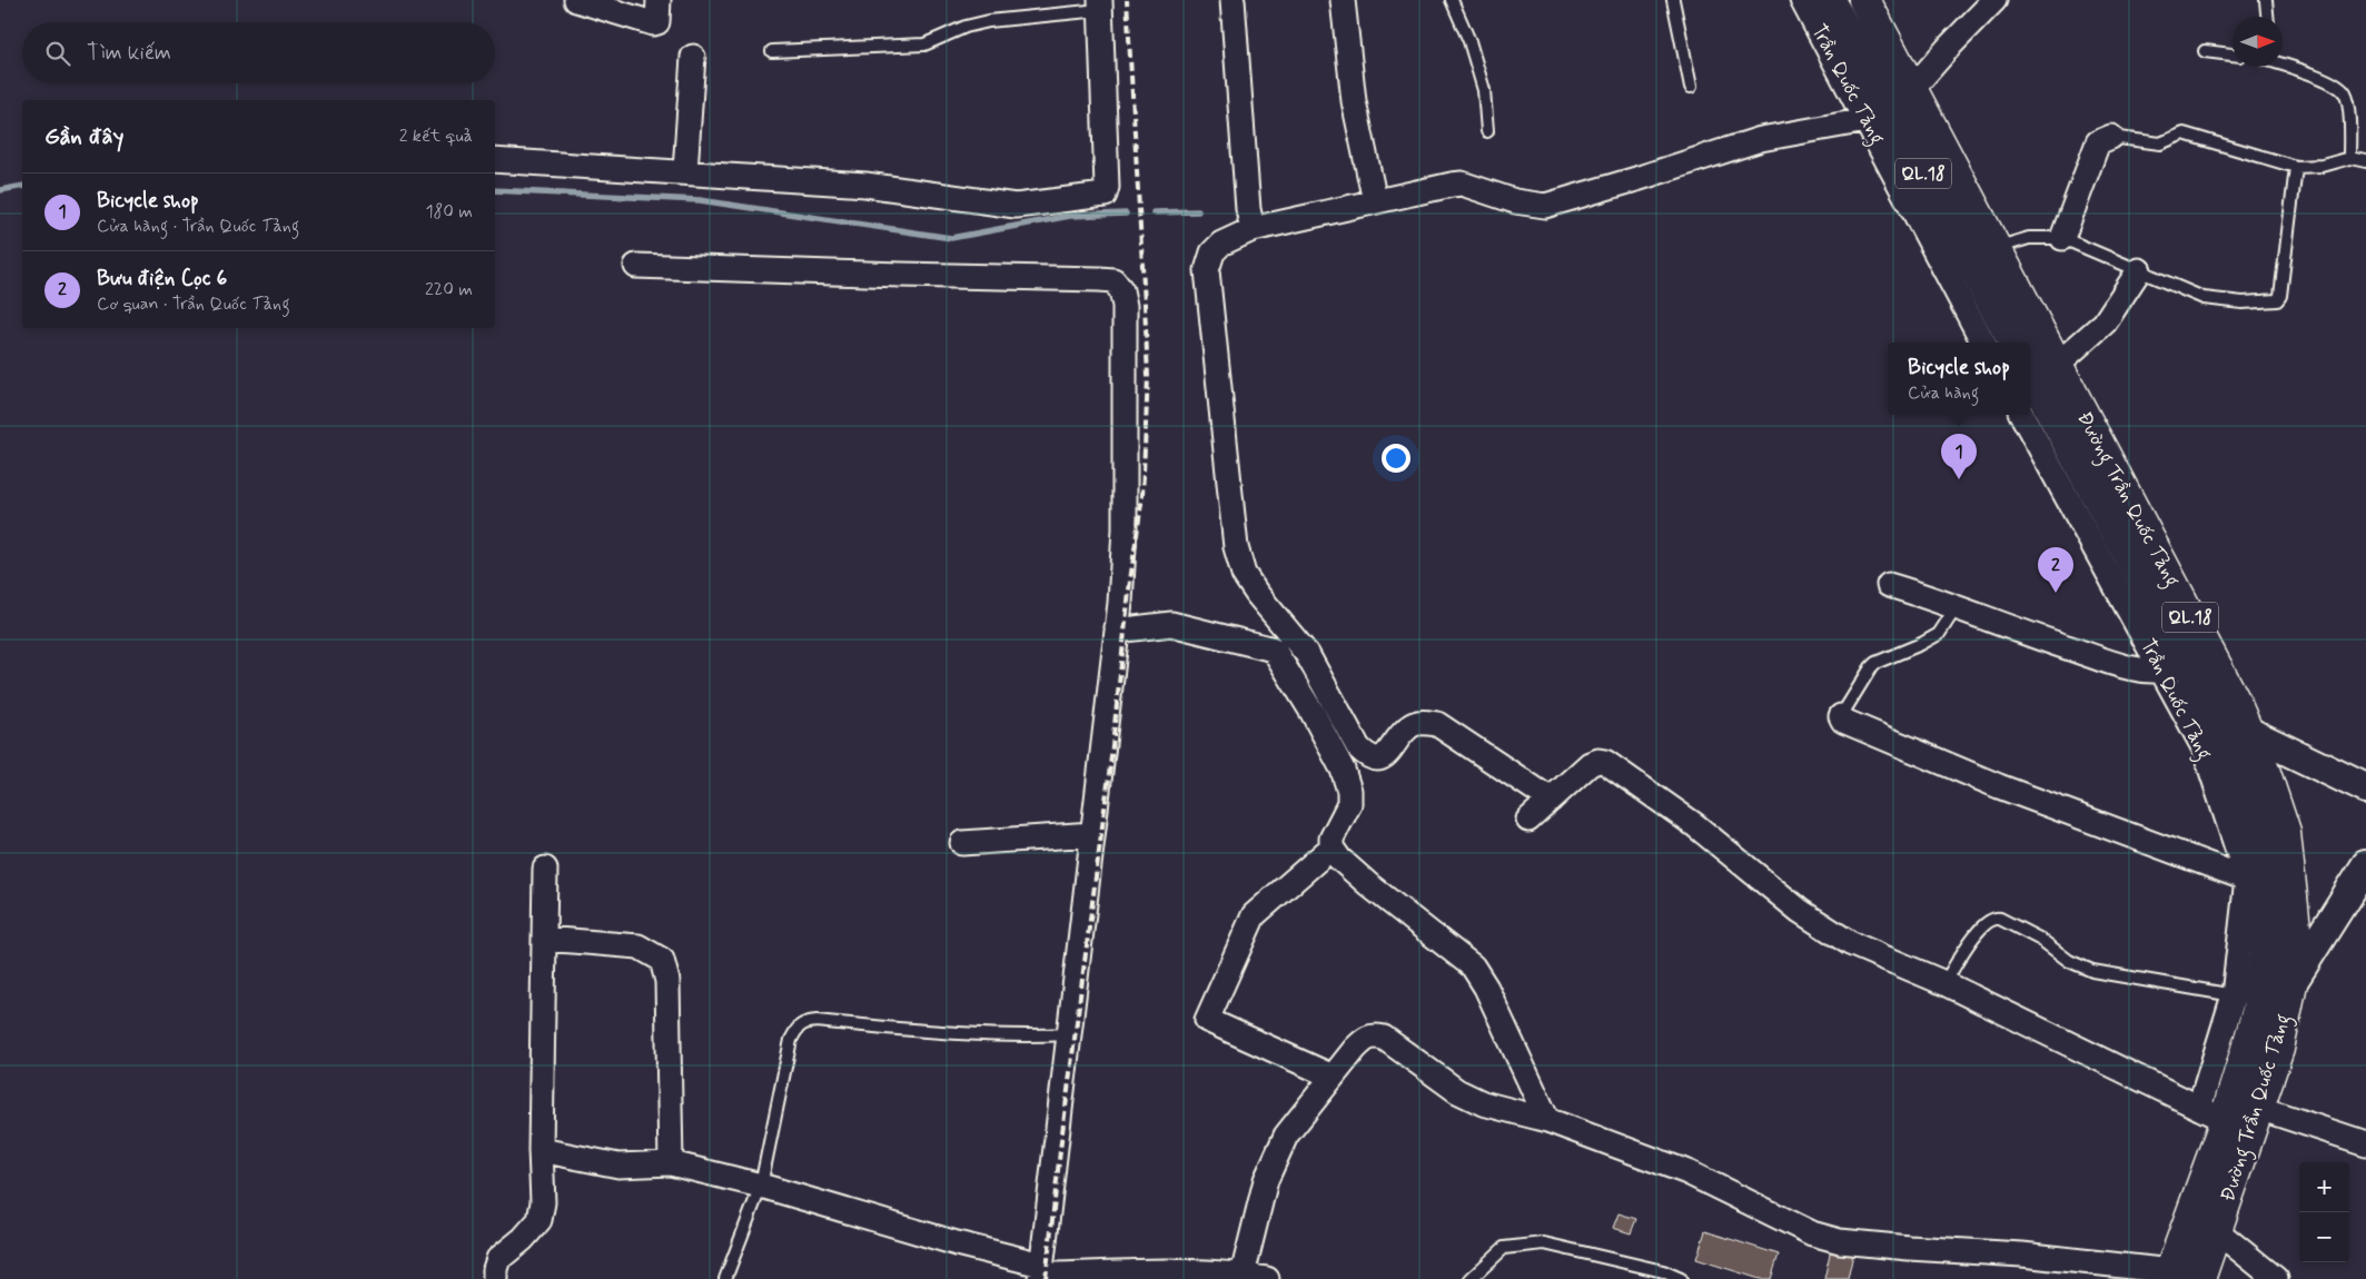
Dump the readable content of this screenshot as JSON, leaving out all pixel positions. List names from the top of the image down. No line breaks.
{"streets":{"highway":["QL.18","Đường Trần Quốc Tảng"],"street":["Trần Quốc Tảng"]},"crossings":[["Trần Quốc Tảng","Đường Trần Quốc Tảng"]],"north":"right","page":{"search":"Tìm kiếm","heading":["Gần đây","2 kết quả"],"list":[{"mark":"1","name":"Bicycle shop","note":"Cửa hàng · Trần Quốc Tảng","value":"180 m"},{"mark":"2","name":"Bưu điện Cọc 6","note":"Cơ quan · Trần Quốc Tảng","value":"220 m"}],"popup":["Bicycle shop","Cửa hàng"],"pins":["1","2"],"map_buttons":["+","−"]}}
